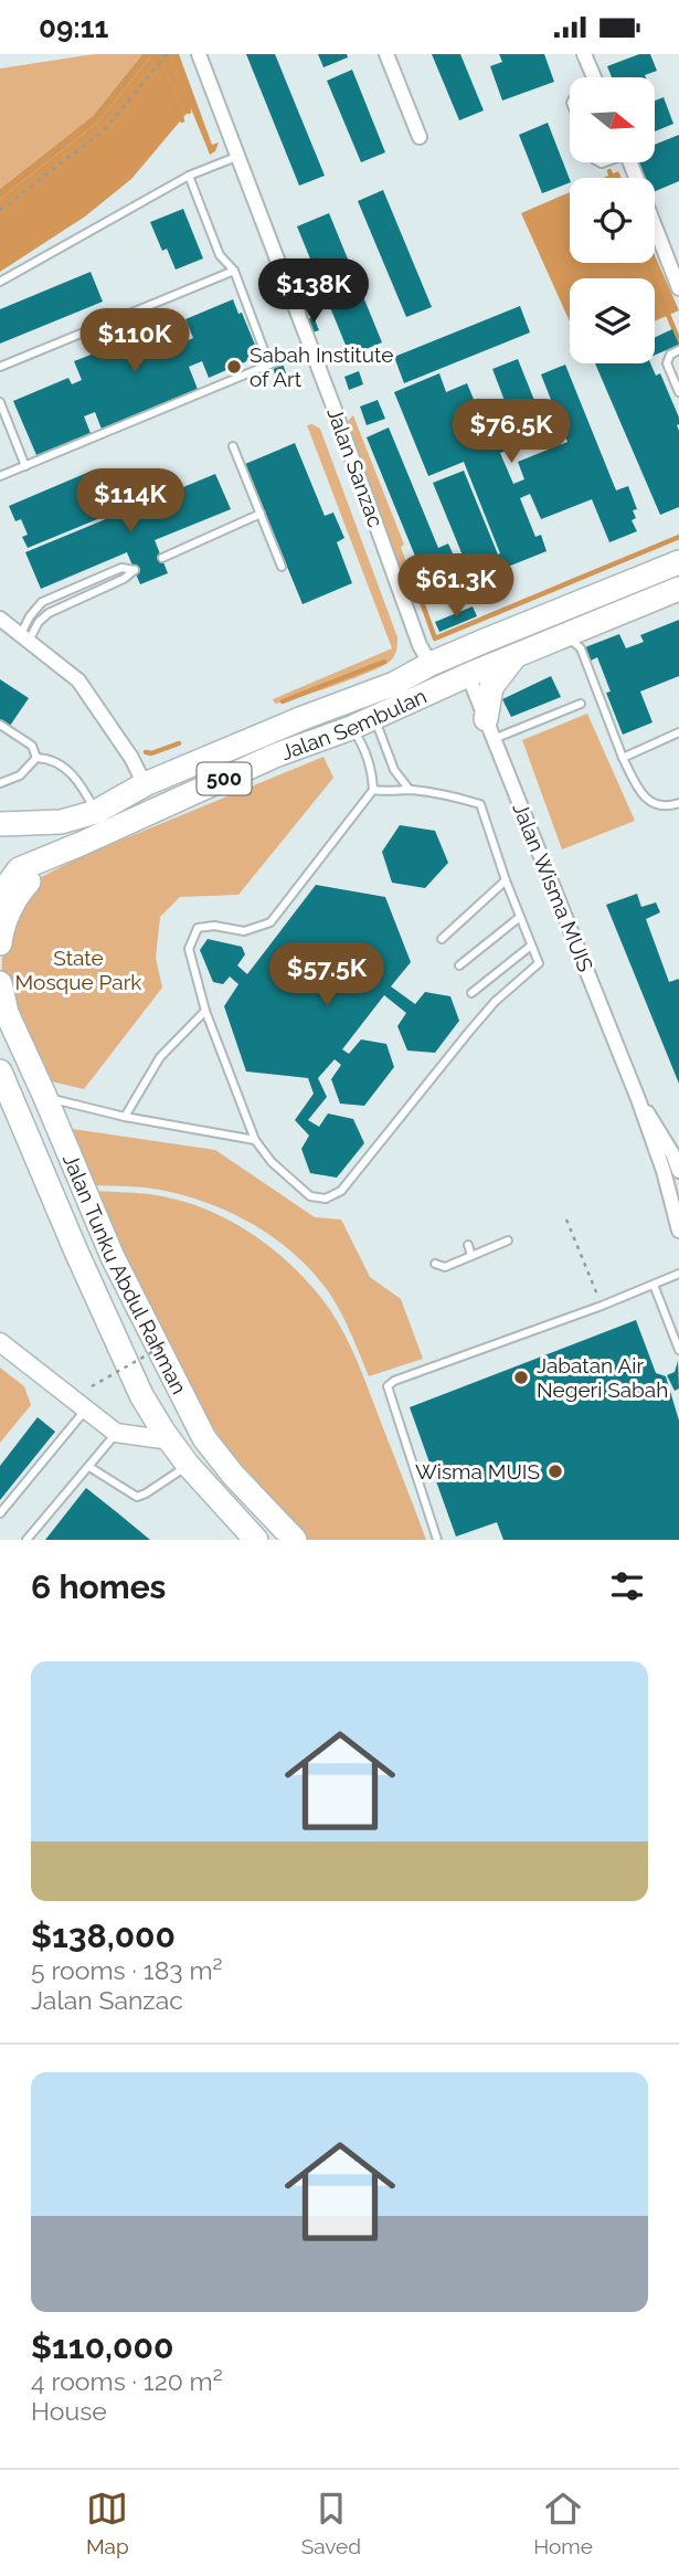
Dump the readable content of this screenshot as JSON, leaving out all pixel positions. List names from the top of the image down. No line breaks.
{"streets":{"main road":["Jalan Sembulan","500","Jalan Tunku Abdul Rahman"],"street":["Jalan Sanzac","Jalan Wisma MUIS"]},"crossings":[["Jalan Sanzac","Jalan Sembulan"],["Jalan Sembulan","500"],["Jalan Sembulan","Jalan Wisma MUIS"]],"parks":["State Mosque Park"],"places":["Sabah Institute of Art","Jabatan Air Negeri Sabah","Wisma MUIS"],"north":"right","page":{"status":"09:11","price":["$138K","$110K","$76.5K","$114K","$61.3K","$57.5K"],"heading":"6 homes","list":[{"name":"$138,000","note":"5 rooms · 183 m² · Jalan Sanzac"},{"name":"$110,000","note":"4 rooms · 120 m² · House"}],"tabs":["Map","Saved","Home"]}}
